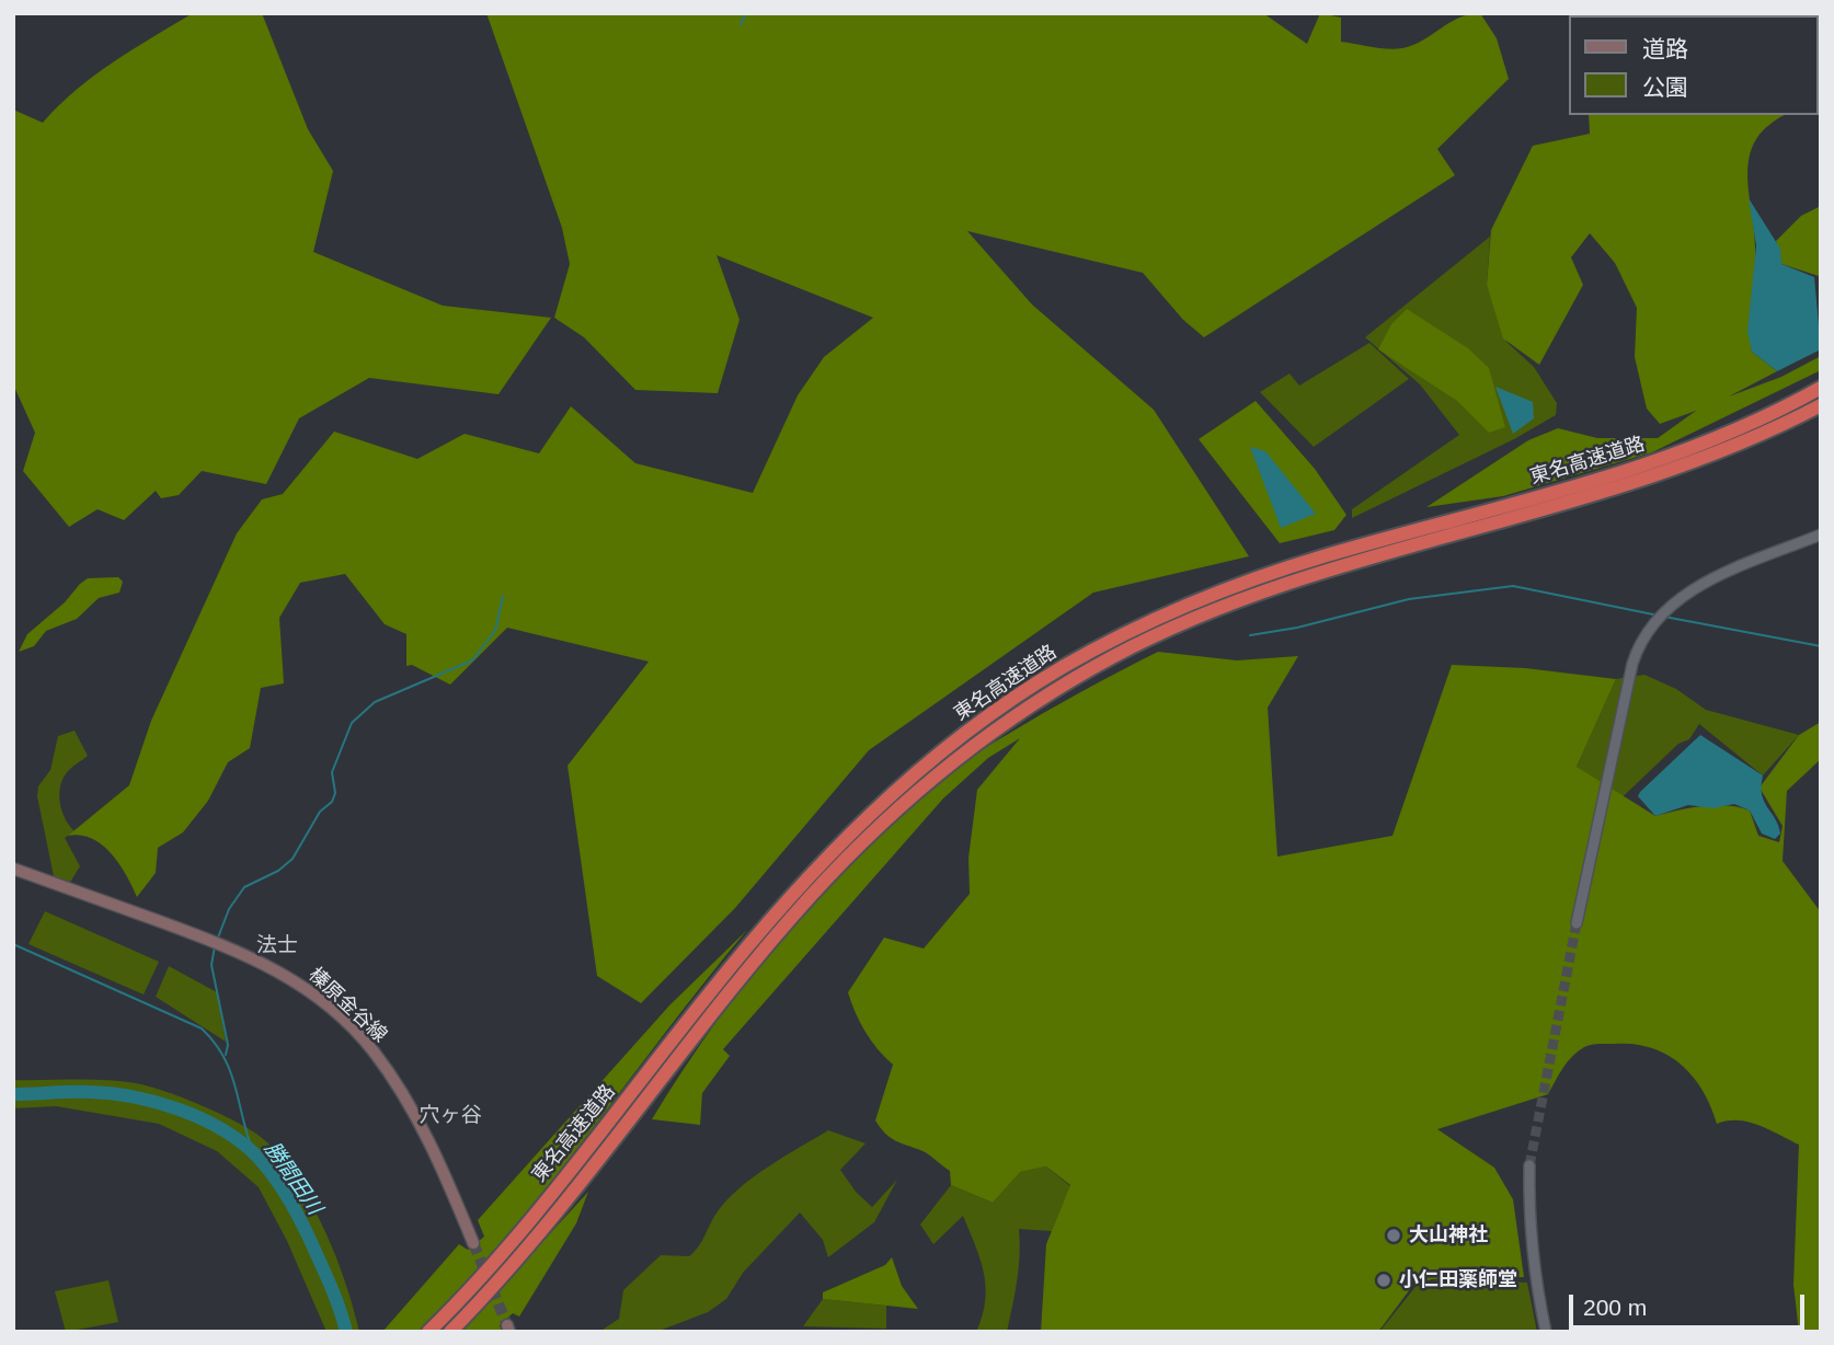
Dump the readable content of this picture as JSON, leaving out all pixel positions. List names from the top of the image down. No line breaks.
{"streets":{"highway":["東名高速道路"],"main road":["榛原金谷線"]},"districts":["法士","穴ヶ谷"],"water":["勝間田川"],"places":["大山神社","小仁田薬師堂"],"legend":["道路","公園"],"scale_bar":"200 m"}
